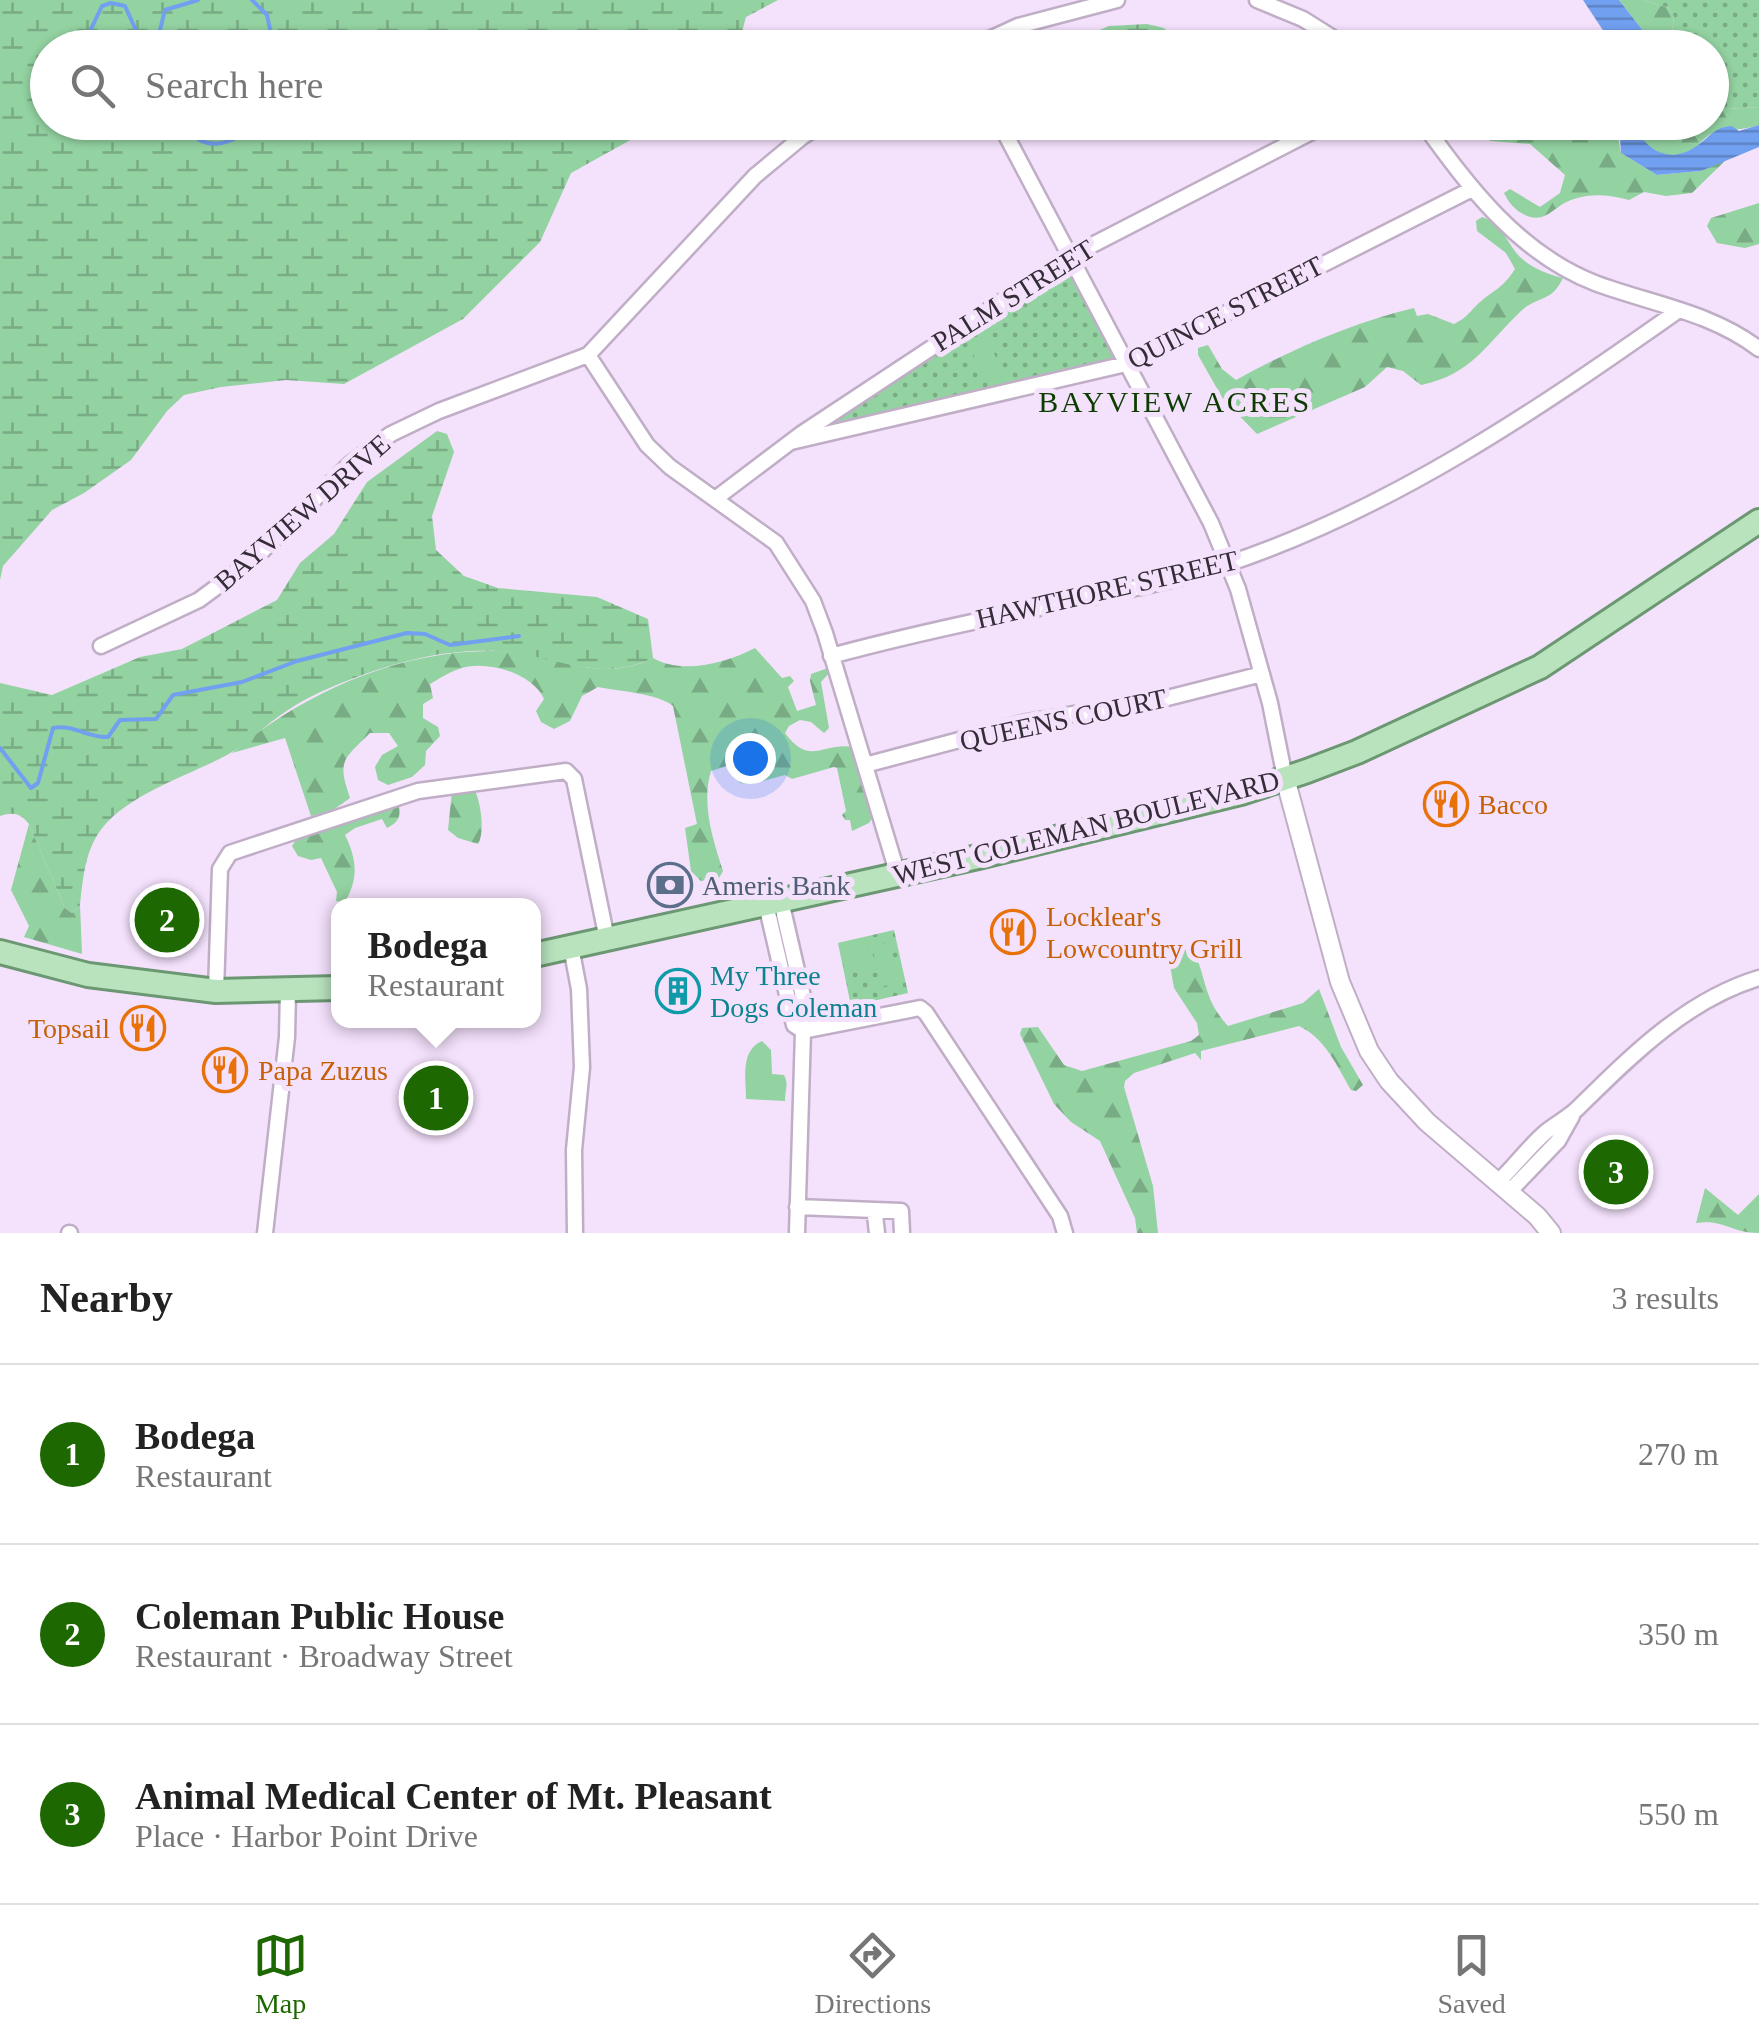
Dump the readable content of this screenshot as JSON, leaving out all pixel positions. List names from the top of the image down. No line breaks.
{"streets":{"main road":["WEST COLEMAN BOULEVARD"],"street":["PALM STREET","QUINCE STREET","BAYVIEW DRIVE","HAWTHORE STREET","QUEENS COURT"]},"crossings":[["PALM STREET","QUINCE STREET"]],"districts":["BAYVIEW ACRES"],"places":{"restaurant":["Bacco","Locklear's Lowcountry Grill","Topsail","Papa Zuzus"],"bank":["Ameris Bank"],"building":["My Three Dogs Coleman"]},"page":{"search":"Search here","pins":["2","1","3"],"popup":["Bodega","Restaurant"],"heading":["Nearby","3 results"],"list":[{"mark":"1","name":"Bodega","note":"Restaurant","value":"270 m"},{"mark":"2","name":"Coleman Public House","note":"Restaurant · Broadway Street","value":"350 m"},{"mark":"3","name":"Animal Medical Center of Mt. Pleasant","note":"Place · Harbor Point Drive","value":"550 m"}],"nav":["Map","Directions","Saved"]}}
